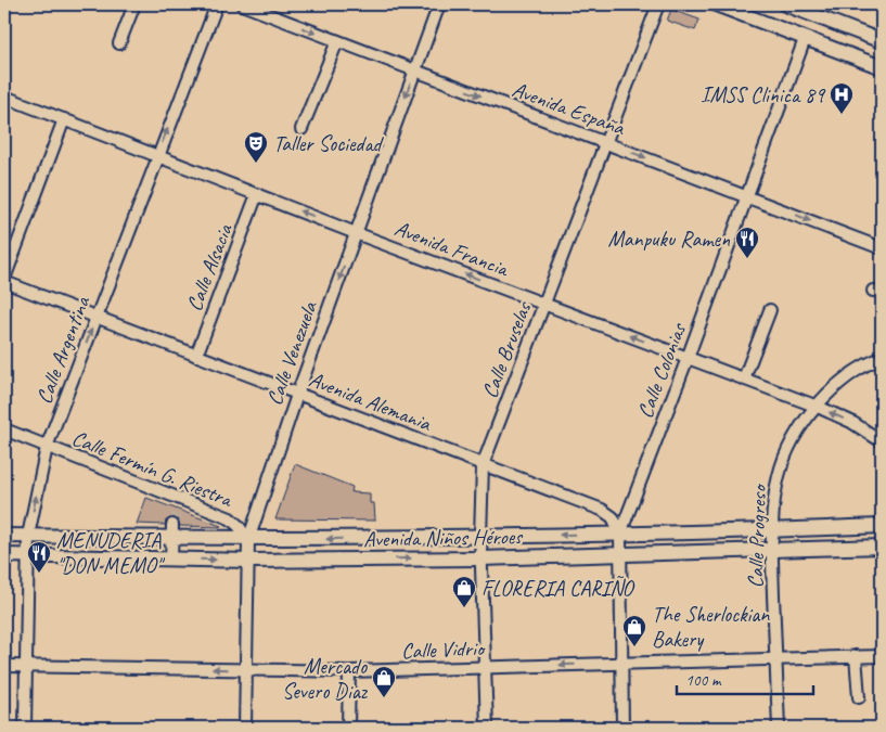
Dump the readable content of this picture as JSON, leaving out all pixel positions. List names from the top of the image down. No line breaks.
{"streets":{"main road":["Avenida Niños Héroes"],"street":["Avenida España","Avenida Francia","Calle Alsacia","Calle Argentina","Calle Bruselas","Calle Venezuela","Calle Colonias","Avenida Alemania","Calle Fermín G. Riestra","Calle Progreso","Calle Vidrio"]},"crossings":[["Avenida España","Calle Bruselas"],["Avenida España","Calle Venezuela"],["Avenida España","Calle Colonias"],["Avenida Francia","Calle Alsacia"],["Avenida Francia","Calle Argentina"],["Avenida Francia","Calle Bruselas"],["Avenida Francia","Calle Venezuela"],["Avenida Francia","Calle Colonias"],["Avenida Francia","Calle Progreso"],["Calle Alsacia","Avenida Alemania"],["Calle Argentina","Avenida Alemania"],["Calle Argentina","Calle Fermín G. Riestra"],["Calle Argentina","Avenida Niños Héroes"],["Calle Argentina","Calle Vidrio"],["Calle Bruselas","Avenida Alemania"],["Calle Bruselas","Avenida Niños Héroes"],["Calle Bruselas","Calle Vidrio"],["Calle Venezuela","Avenida Alemania"],["Calle Venezuela","Calle Fermín G. Riestra"],["Calle Venezuela","Avenida Niños Héroes"],["Calle Venezuela","Calle Vidrio"],["Calle Colonias","Avenida Alemania"],["Calle Colonias","Avenida Niños Héroes"],["Calle Colonias","Calle Vidrio"],["Avenida Alemania","Avenida Niños Héroes"],["Calle Fermín G. Riestra","Avenida Niños Héroes"],["Calle Progreso","Avenida Niños Héroes"],["Calle Progreso","Calle Vidrio"]],"one_way":["Avenida España","Avenida Francia","Calle Argentina","Calle Venezuela","Calle Vidrio"],"places":{"hospital":["IMSS Clinica 89"],"theatre":["Taller Sociedad"],"restaurant":["Manpuku Ramen","MENUDERIA \"DON MEMO\""],"shop":["FLORERIA CARIÑO","The Sherlockian Bakery","Mercado Severo Diaz"]},"scale_bar":"100 m"}
